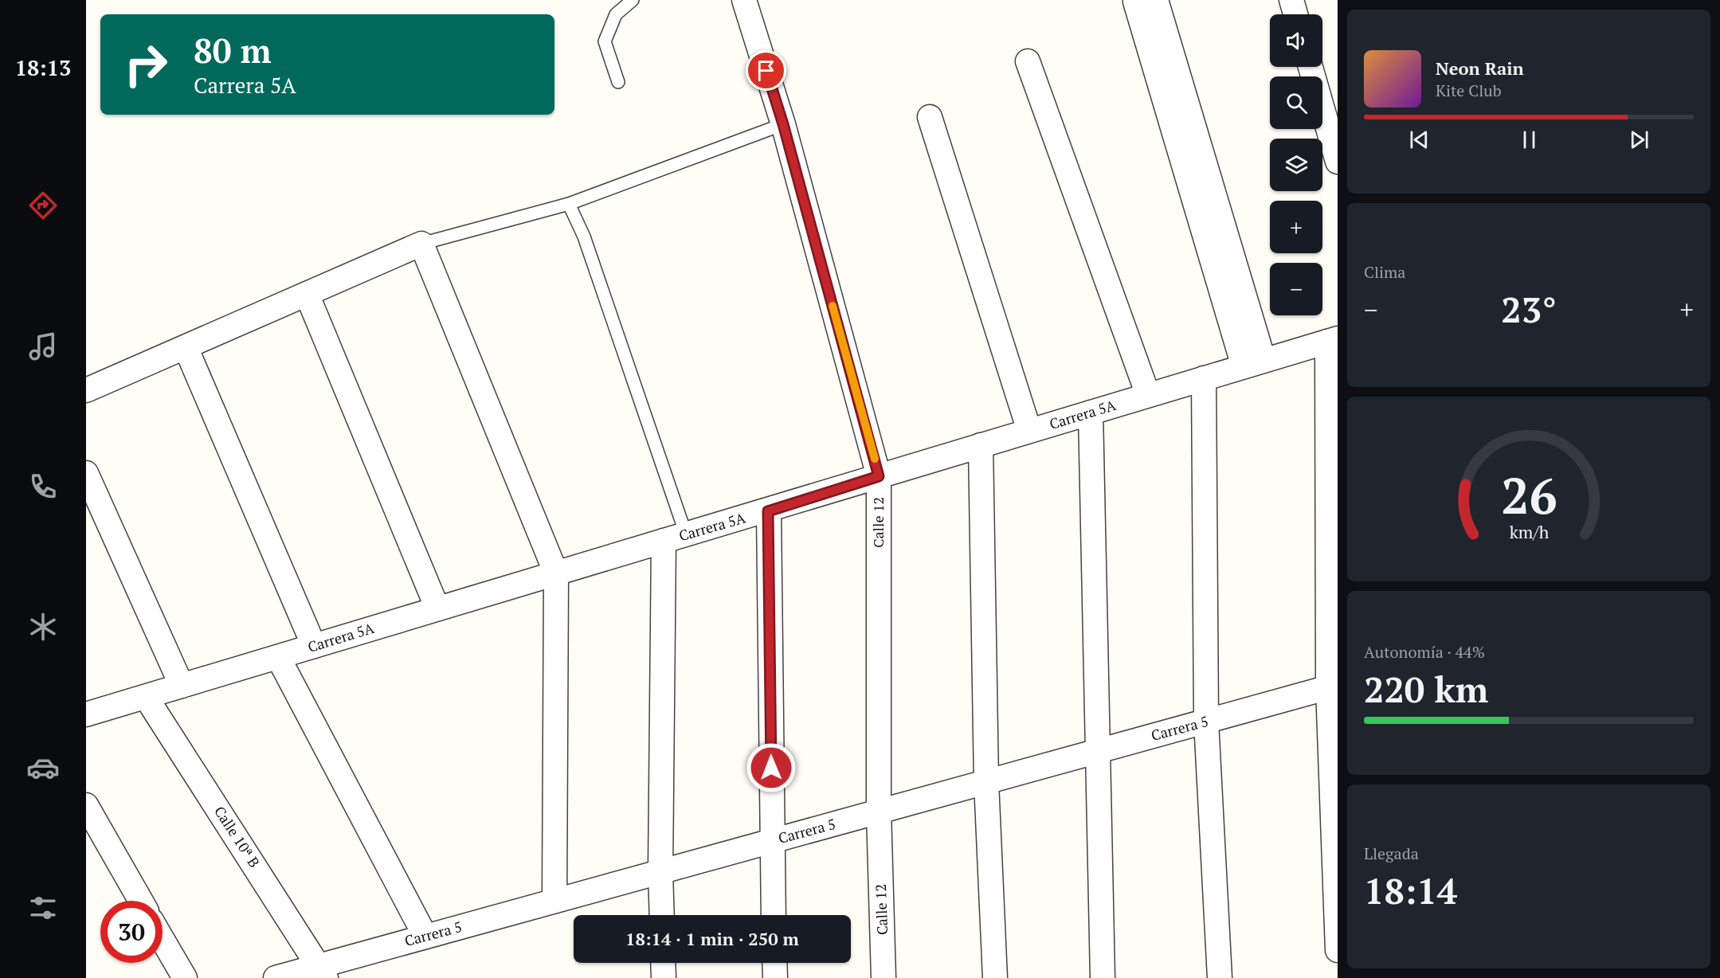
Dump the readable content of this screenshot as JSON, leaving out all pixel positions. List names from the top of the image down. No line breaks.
{"streets":{"street":["Carrera 5A","Calle 12","Carrera 5","Calle 10ª B"]},"crossings":[["Carrera 5A","Calle 12"],["Carrera 5A","Calle 10ª B"],["Calle 12","Carrera 5"],["Carrera 5","Calle 10ª B"]],"page":{"tabs":"18:13","map_buttons":["+","−"],"turn":["80 m","Carrera 5A"],"song":["Neon Rain","Kite Club"],"tile":["Clima",["Autonomía · 44%","220 km"],["Llegada","18:14"]],"heat":["−","23°","+"],"limit":"30","trip":"18:14 · 1 min · 250 m","gauge":["26","km/h"]}}
